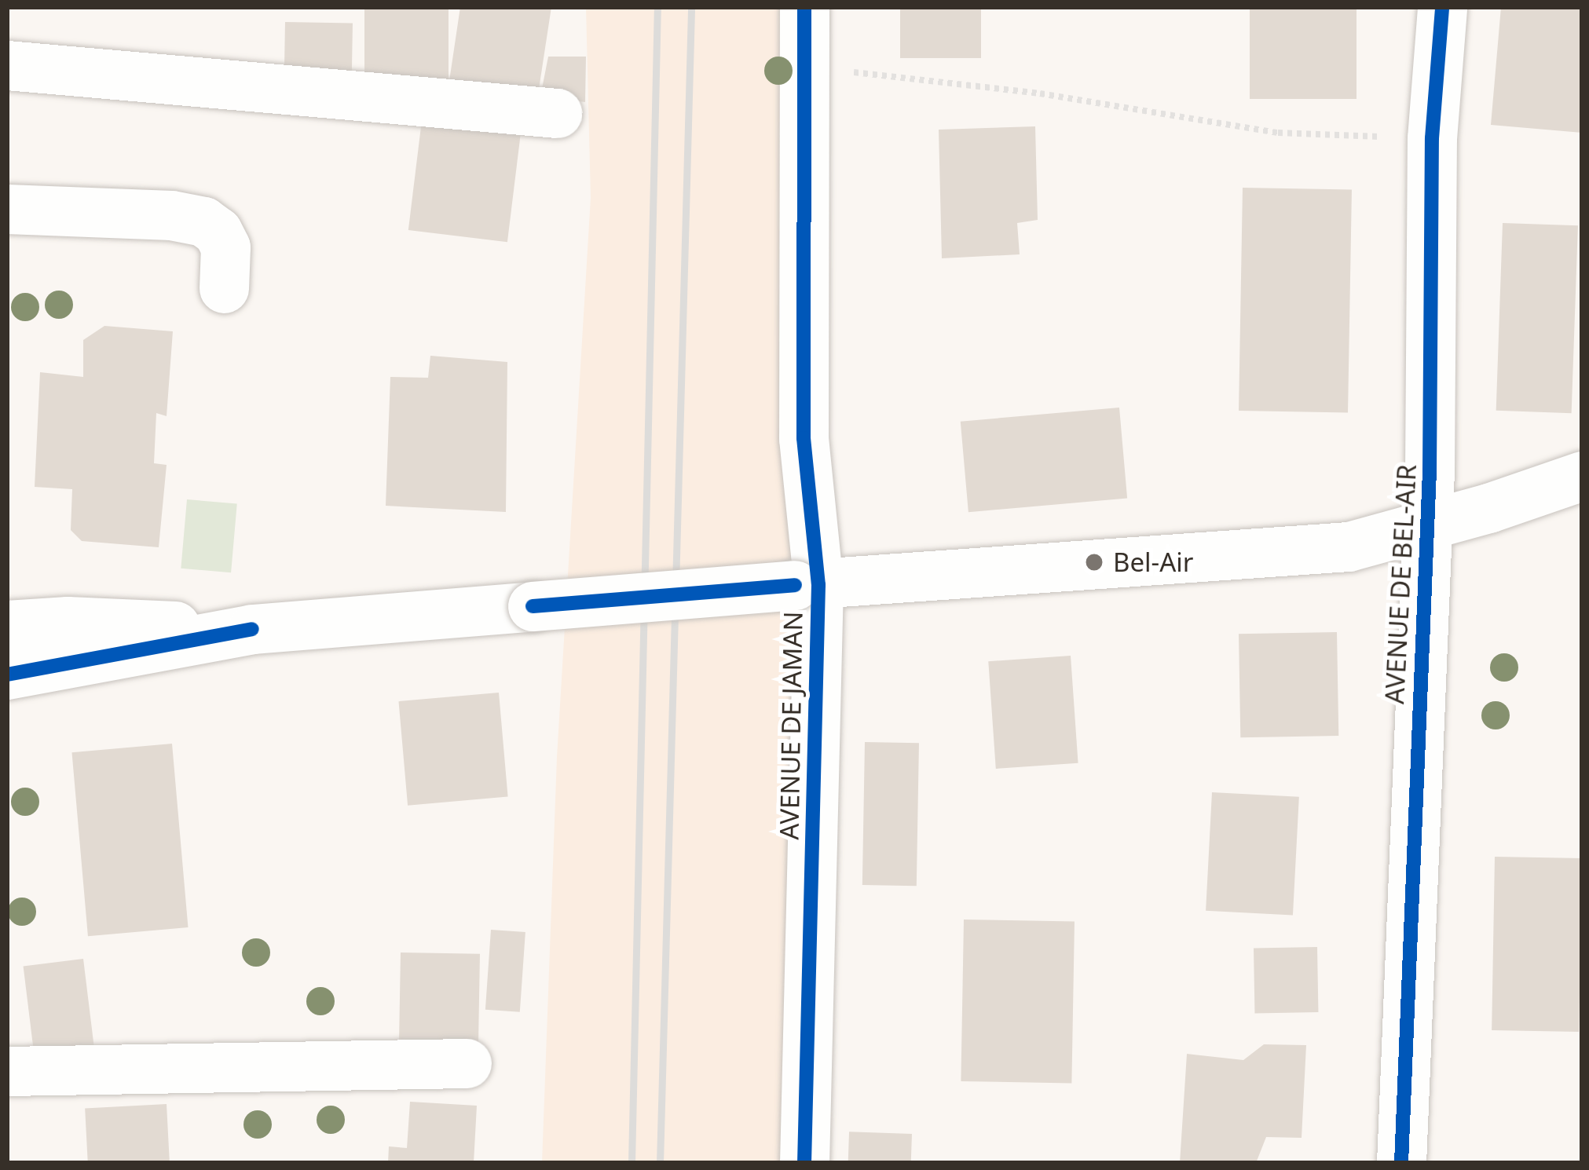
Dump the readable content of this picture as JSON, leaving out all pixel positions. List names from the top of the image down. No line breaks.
{"streets":{"street":["AVENUE DE BEL-AIR","AVENUE DE JAMAN"]},"places":["Bel-Air"]}
